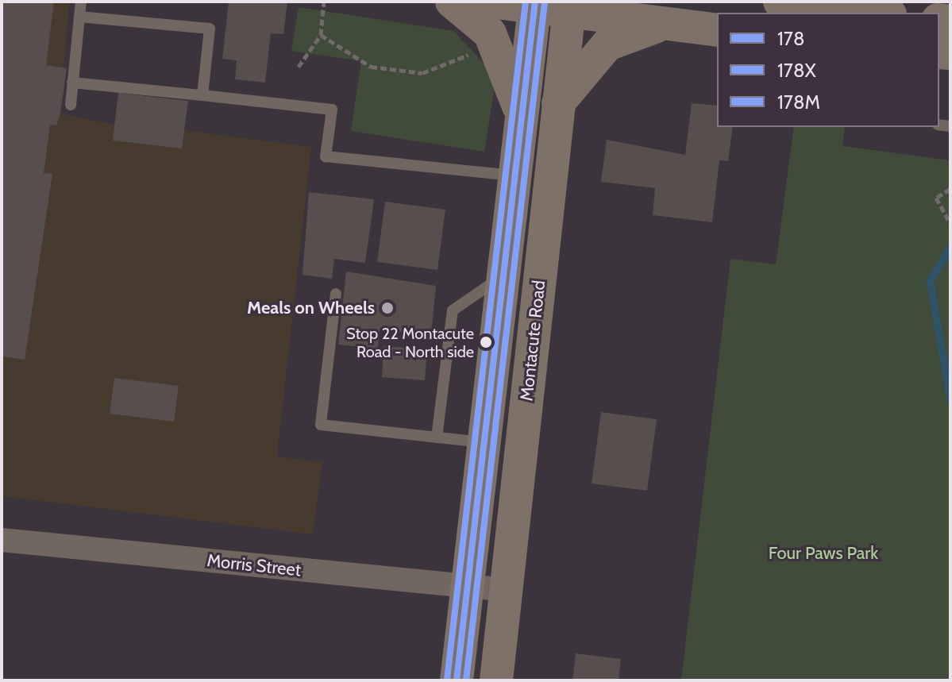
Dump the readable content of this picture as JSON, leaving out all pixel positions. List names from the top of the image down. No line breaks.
{"streets":{"main road":["Montacute Road"],"street":["Morris Street"]},"crossings":[["Montacute Road","Morris Street"]],"parks":["Four Paws Park"],"places":["Meals on Wheels","Stop 22 Montacute Road - North side"],"lines":["transit line 178","transit line 178M","transit line 178X"],"legend":["178","178X","178M"]}
